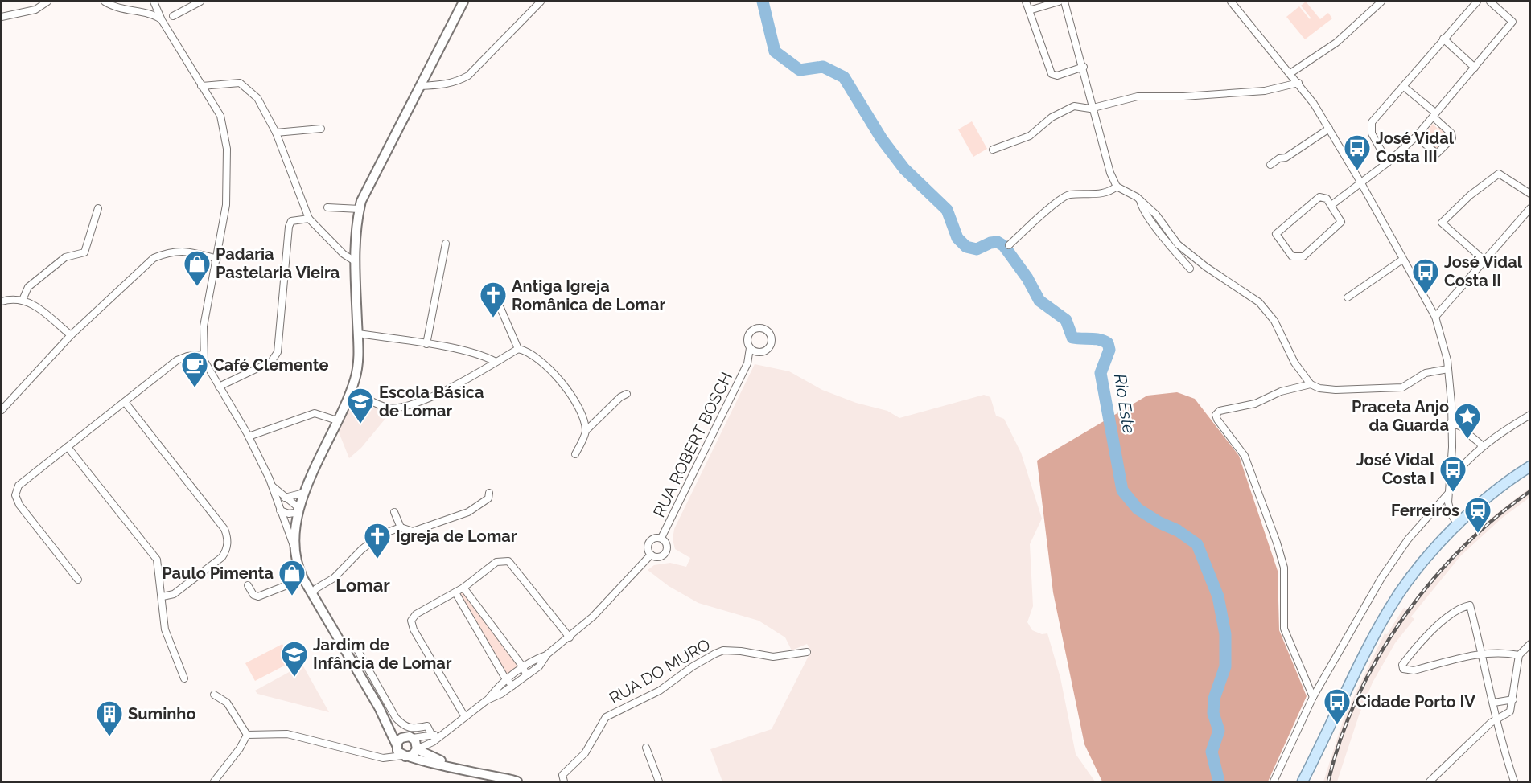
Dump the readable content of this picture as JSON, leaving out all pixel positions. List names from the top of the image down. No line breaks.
{"streets":{"street":["RUA ROBERT BOSCH","RUA DO MURO"]},"districts":["Lomar"],"water":["Rio Este"],"places":{"bus stop":["José Vidal Costa III","José Vidal Costa II","José Vidal Costa I","Cidade Porto IV"],"shop":["Padaria Pastelaria Vieira","Paulo Pimenta"],"church":["Antiga Igreja Românica de Lomar","Igreja de Lomar"],"cafe":["Café Clemente"],"school or university":["Escola Básica de Lomar","Jardim de Infância de Lomar"],"place":["Praceta Anjo da Guarda"],"station":["Ferreiros"],"building":["Suminho"]}}
